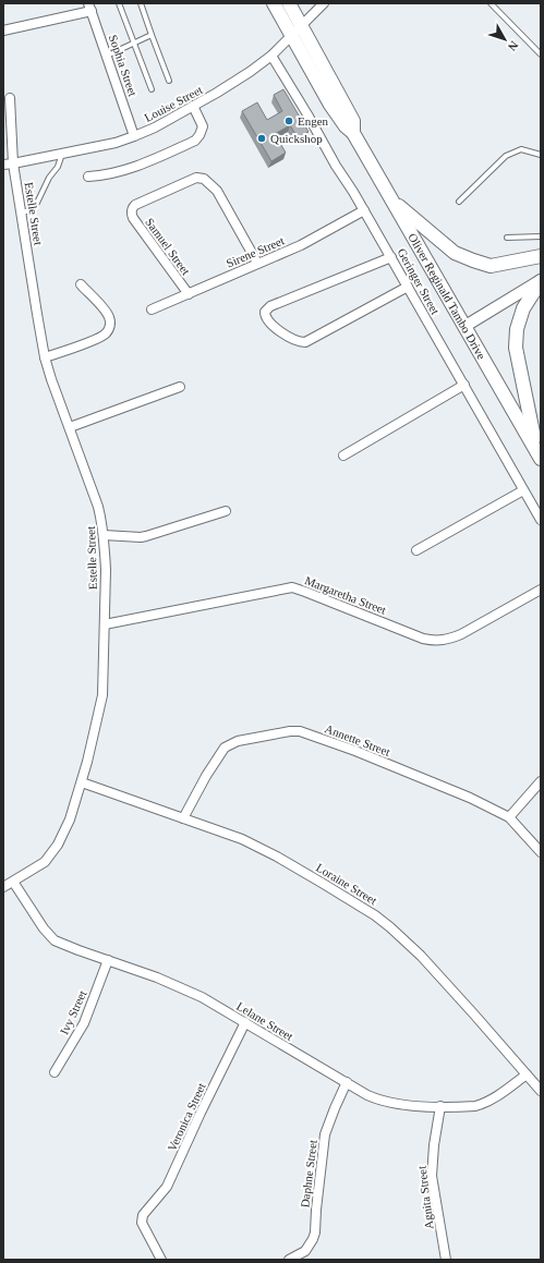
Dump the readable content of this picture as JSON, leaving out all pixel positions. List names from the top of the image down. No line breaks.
{"streets":{"main road":["Oliver Reginald Tambo Drive"],"street":["Sophia Street","Louise Street","Estelle Street","Samuel Street","Sirene Street","Geringer Street","Margaretha Street","Annette Street","Loraine Street","Ivy Street","Lelane Street","Veronica Street","Daphne Street","Agnita Street"]},"crossings":[["Sophia Street","Louise Street"],["Louise Street","Estelle Street"],["Louise Street","Geringer Street"],["Louise Street","Oliver Reginald Tambo Drive"],["Estelle Street","Margaretha Street"],["Estelle Street","Loraine Street"],["Estelle Street","Lelane Street"],["Samuel Street","Sirene Street"],["Sirene Street","Geringer Street"],["Annette Street","Loraine Street"],["Loraine Street","Lelane Street"],["Ivy Street","Lelane Street"],["Lelane Street","Veronica Street"],["Lelane Street","Daphne Street"],["Lelane Street","Agnita Street"]],"places":["Engen","Quickshop"],"north":"bottom right"}
